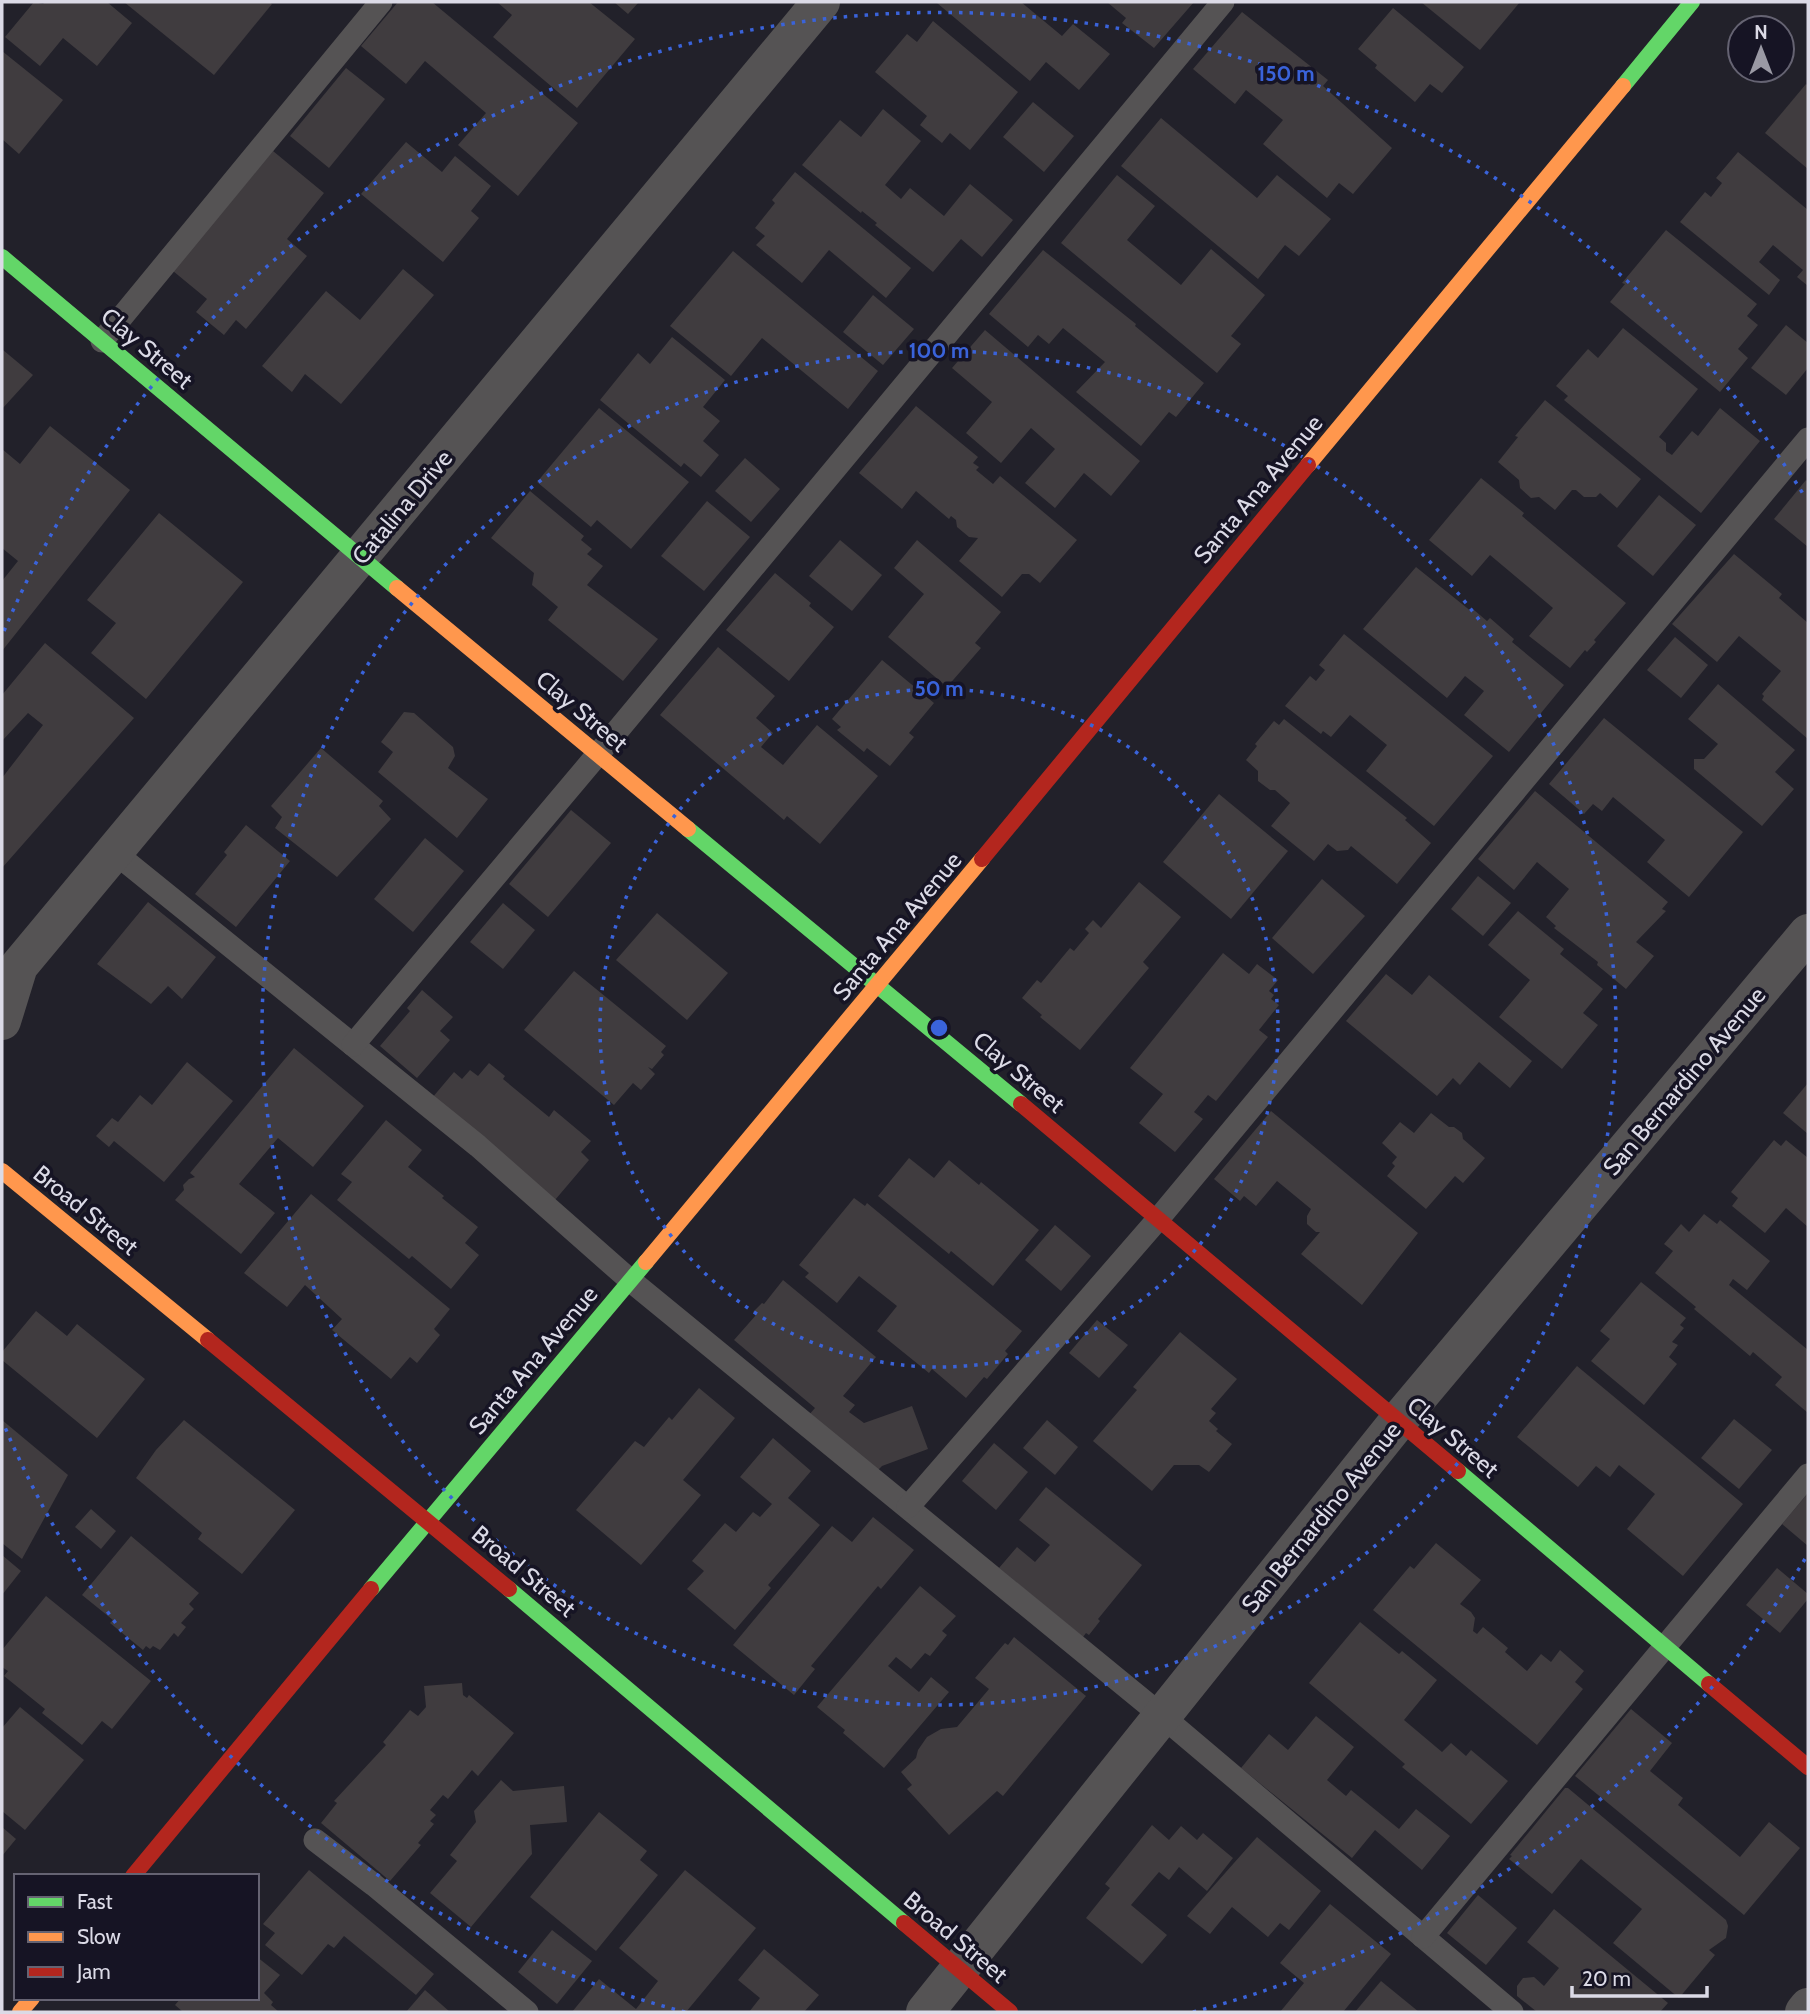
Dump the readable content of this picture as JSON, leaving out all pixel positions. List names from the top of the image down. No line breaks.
{"streets":{"street":["Clay Street","Santa Ana Avenue","Catalina Drive","San Bernardino Avenue","Broad Street"]},"crossings":[["Clay Street","Santa Ana Avenue"],["Clay Street","Catalina Drive"],["Clay Street","San Bernardino Avenue"],["Santa Ana Avenue","Broad Street"],["San Bernardino Avenue","Broad Street"]],"legend":["Fast","Slow","Jam"],"scale_bar":"20 m","north":"top","rings":["150 m","100 m","50 m"]}
